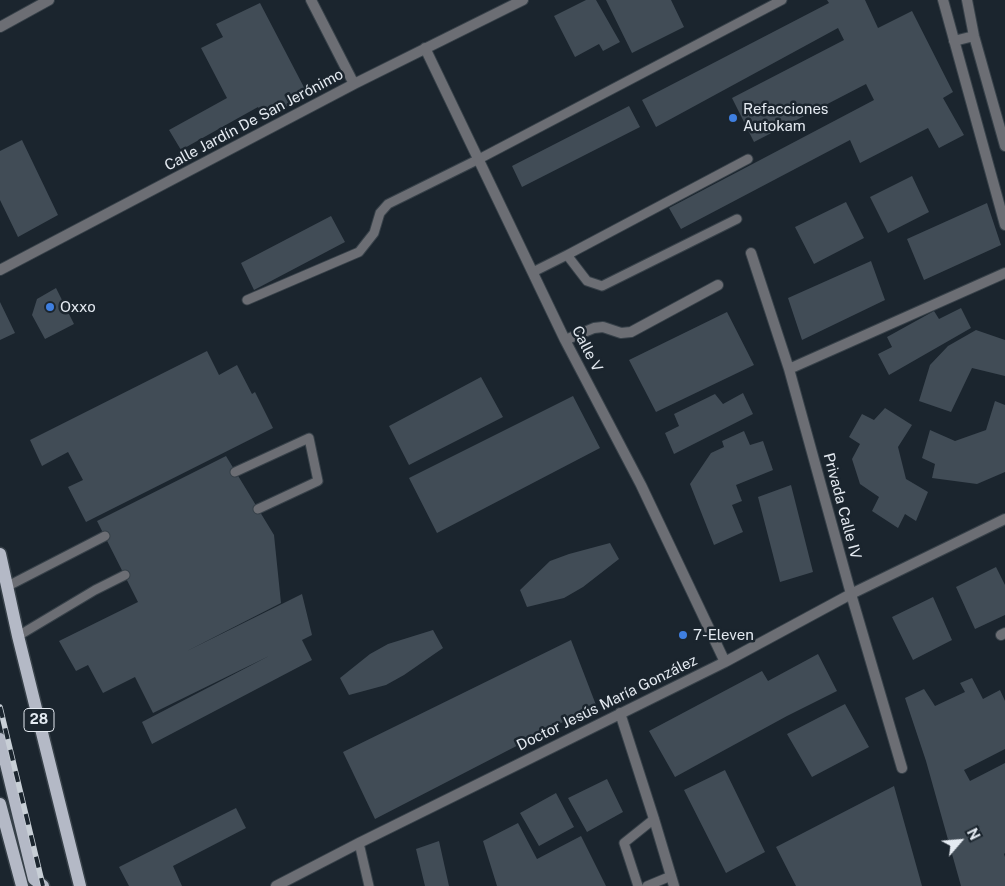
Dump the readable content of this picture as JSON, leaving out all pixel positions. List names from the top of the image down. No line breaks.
{"streets":{"main road":["28"],"street":["Calle Jardín De San Jerónimo","Calle V","Privada Calle IV","Doctor Jesús María González"]},"crossings":[["Calle Jardín De San Jerónimo","Calle V"],["Calle V","Doctor Jesús María González"],["Privada Calle IV","Doctor Jesús María González"]],"places":["Refacciones Autokam","Oxxo","7-Eleven"],"north":"top right"}
